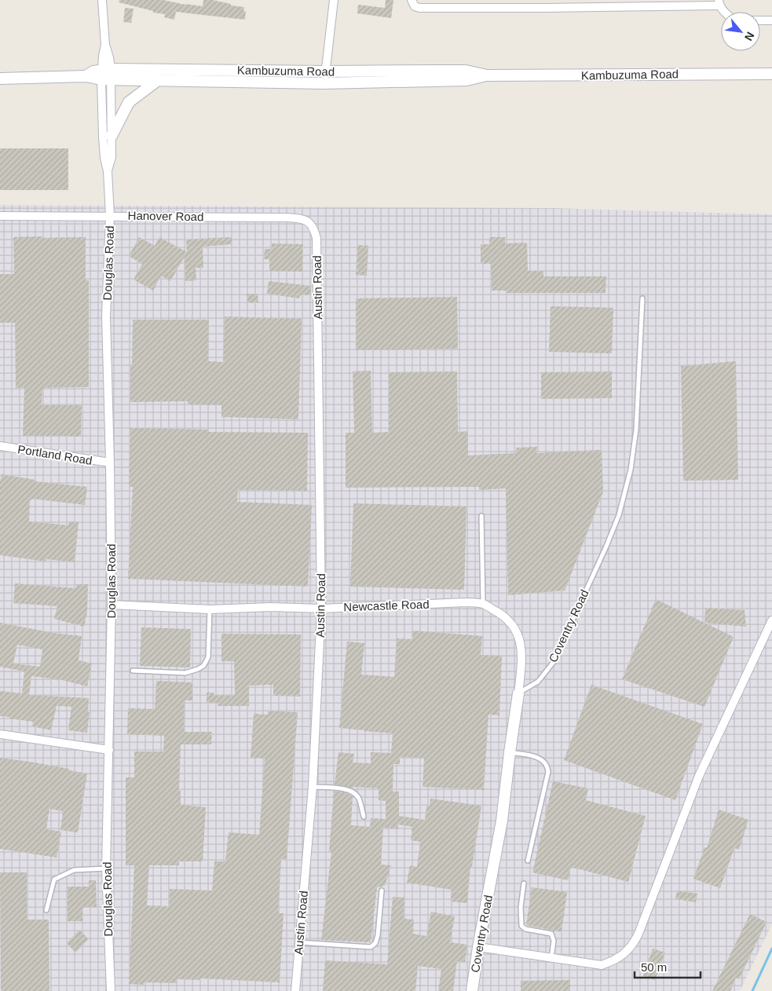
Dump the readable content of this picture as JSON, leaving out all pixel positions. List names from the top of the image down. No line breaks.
{"streets":{"main road":["Kambuzuma Road","Coventry Road"],"street":["Hanover Road","Douglas Road","Austin Road","Portland Road","Newcastle Road"]},"crossings":[["Kambuzuma Road","Douglas Road"],["Hanover Road","Douglas Road"],["Hanover Road","Austin Road"],["Douglas Road","Portland Road"],["Douglas Road","Newcastle Road"],["Austin Road","Newcastle Road"],["Newcastle Road","Coventry Road"]],"scale_bar":"50 m","north":"bottom right"}
